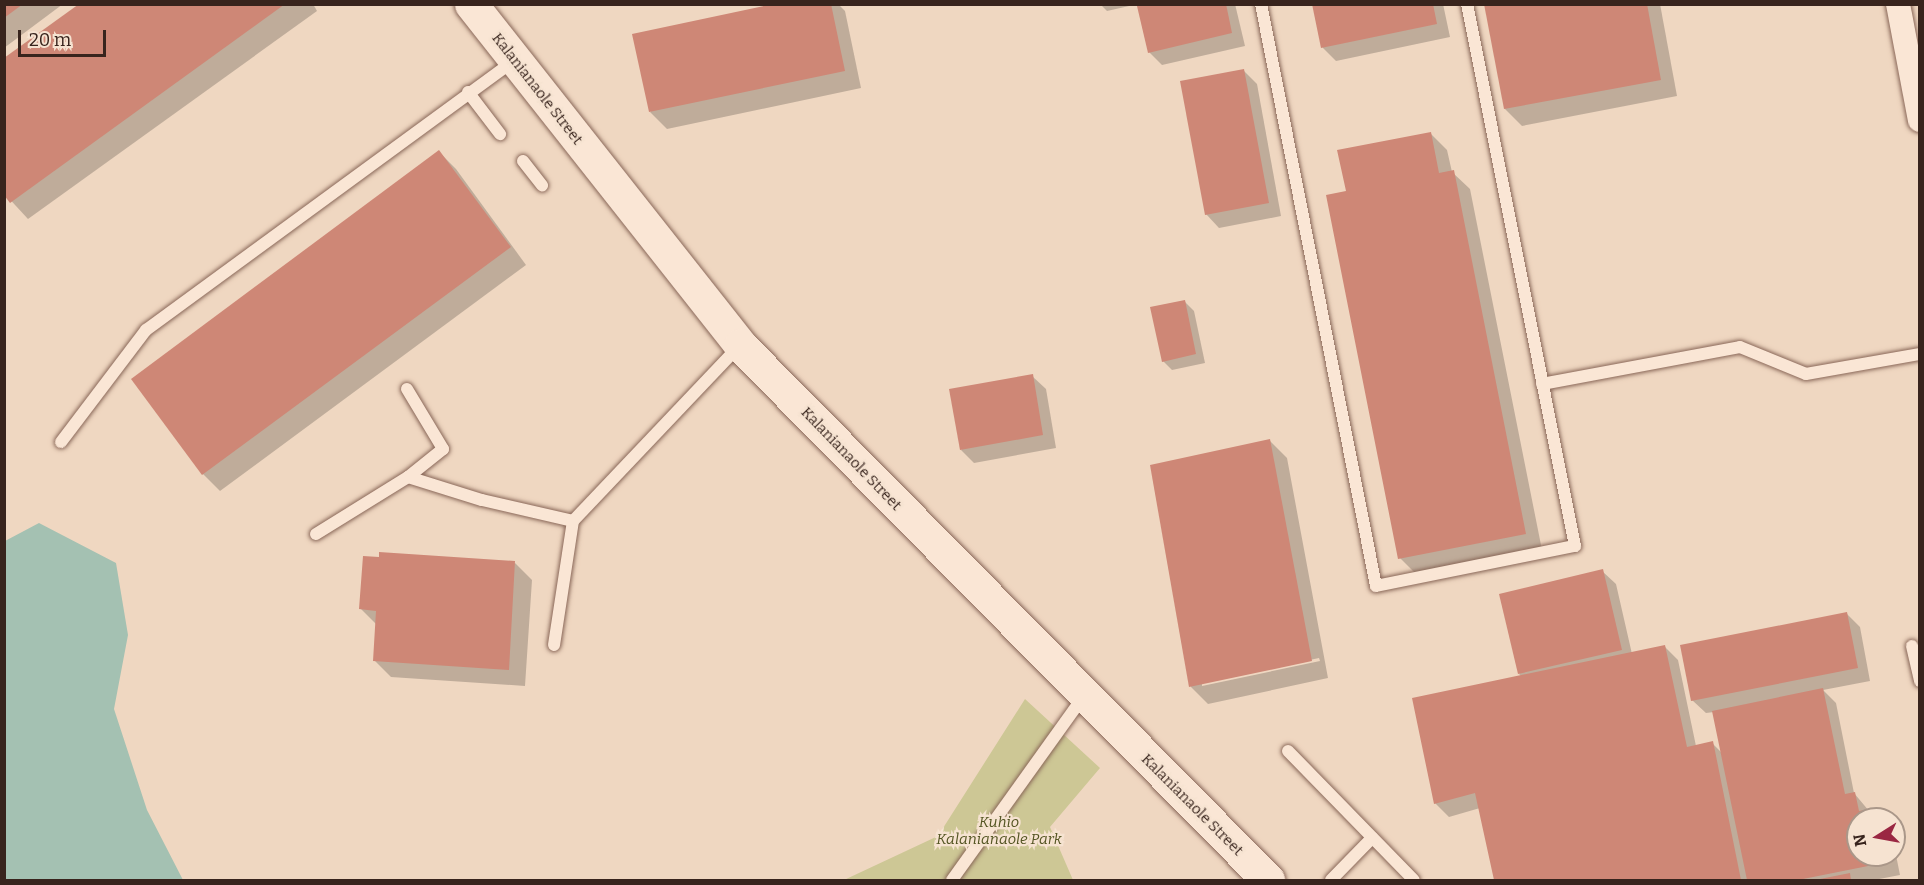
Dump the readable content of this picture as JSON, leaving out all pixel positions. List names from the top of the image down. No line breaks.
{"streets":{"main road":["Kalanianaole Street"]},"parks":["Kuhio Kalanianaole Park"],"scale_bar":"20 m","north":"left"}
